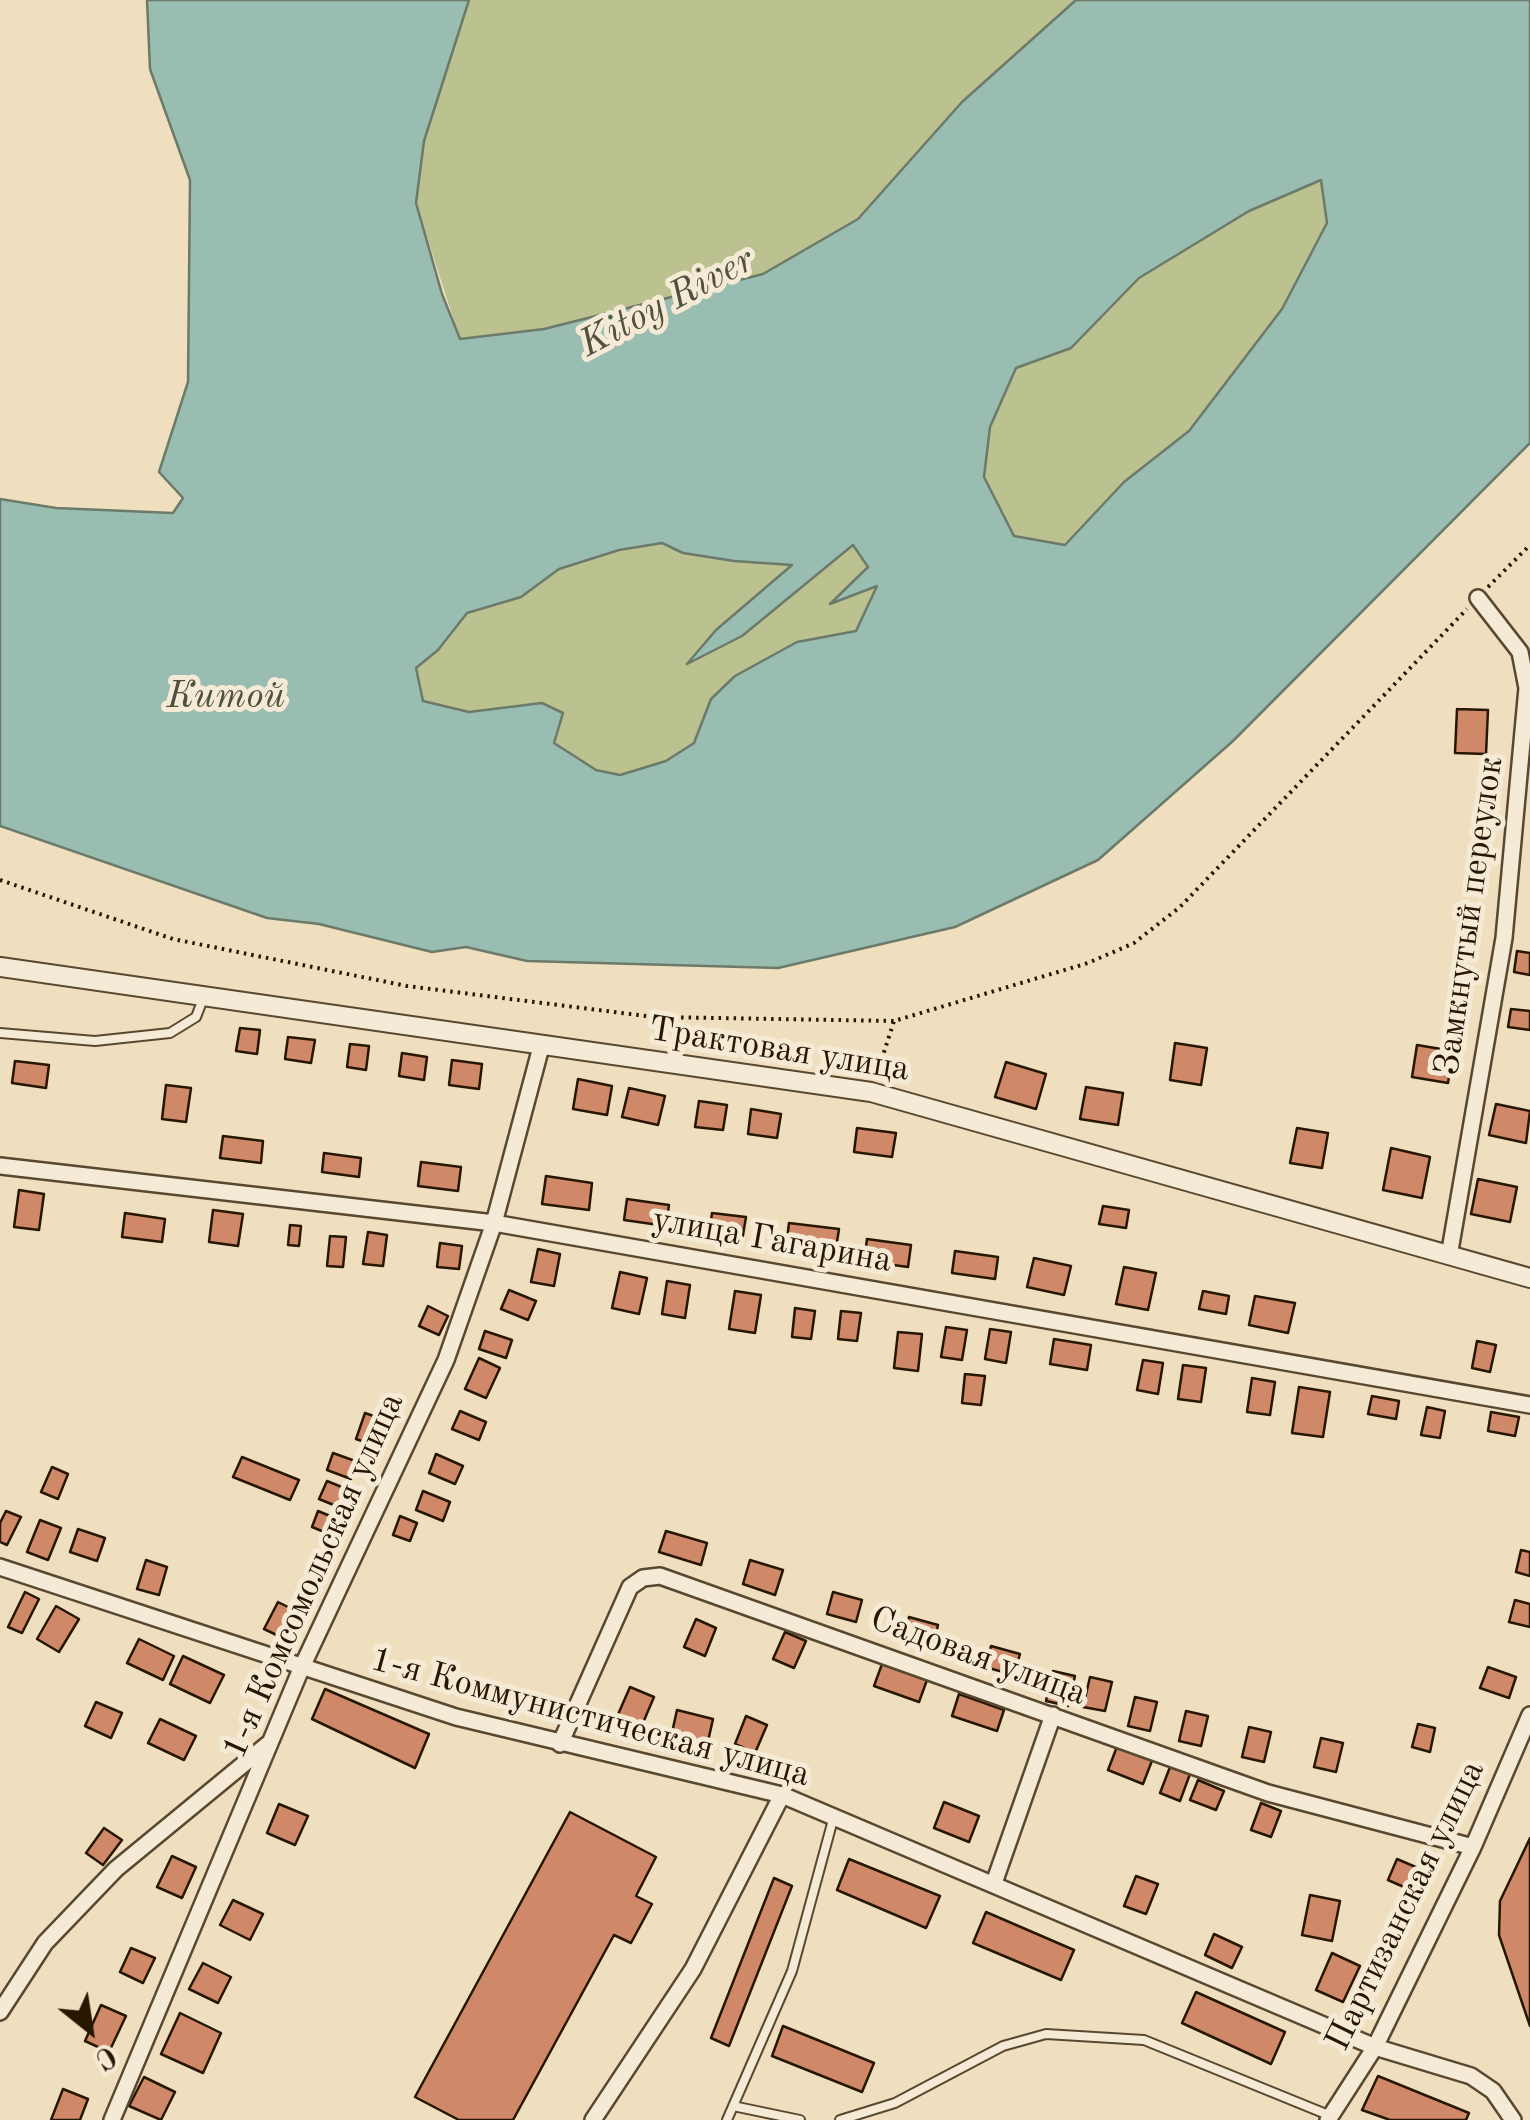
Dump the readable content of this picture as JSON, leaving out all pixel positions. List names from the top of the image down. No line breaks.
{"streets":{"street":["Замкнутый переулок","Трактовая улица","улица Гагарина","1-я Комсомольская улица","Садовая улица","1-я Коммунистическая улица","Партизанская улица"]},"crossings":[["Замкнутый переулок","Трактовая улица"],["Трактовая улица","1-я Комсомольская улица"],["улица Гагарина","1-я Комсомольская улица"],["1-я Комсомольская улица","1-я Коммунистическая улица"],["Садовая улица","1-я Коммунистическая улица"],["Садовая улица","Партизанская улица"],["1-я Коммунистическая улица","Партизанская улица"]],"water":["Kitoy River","Китой"],"north":"bottom right"}
